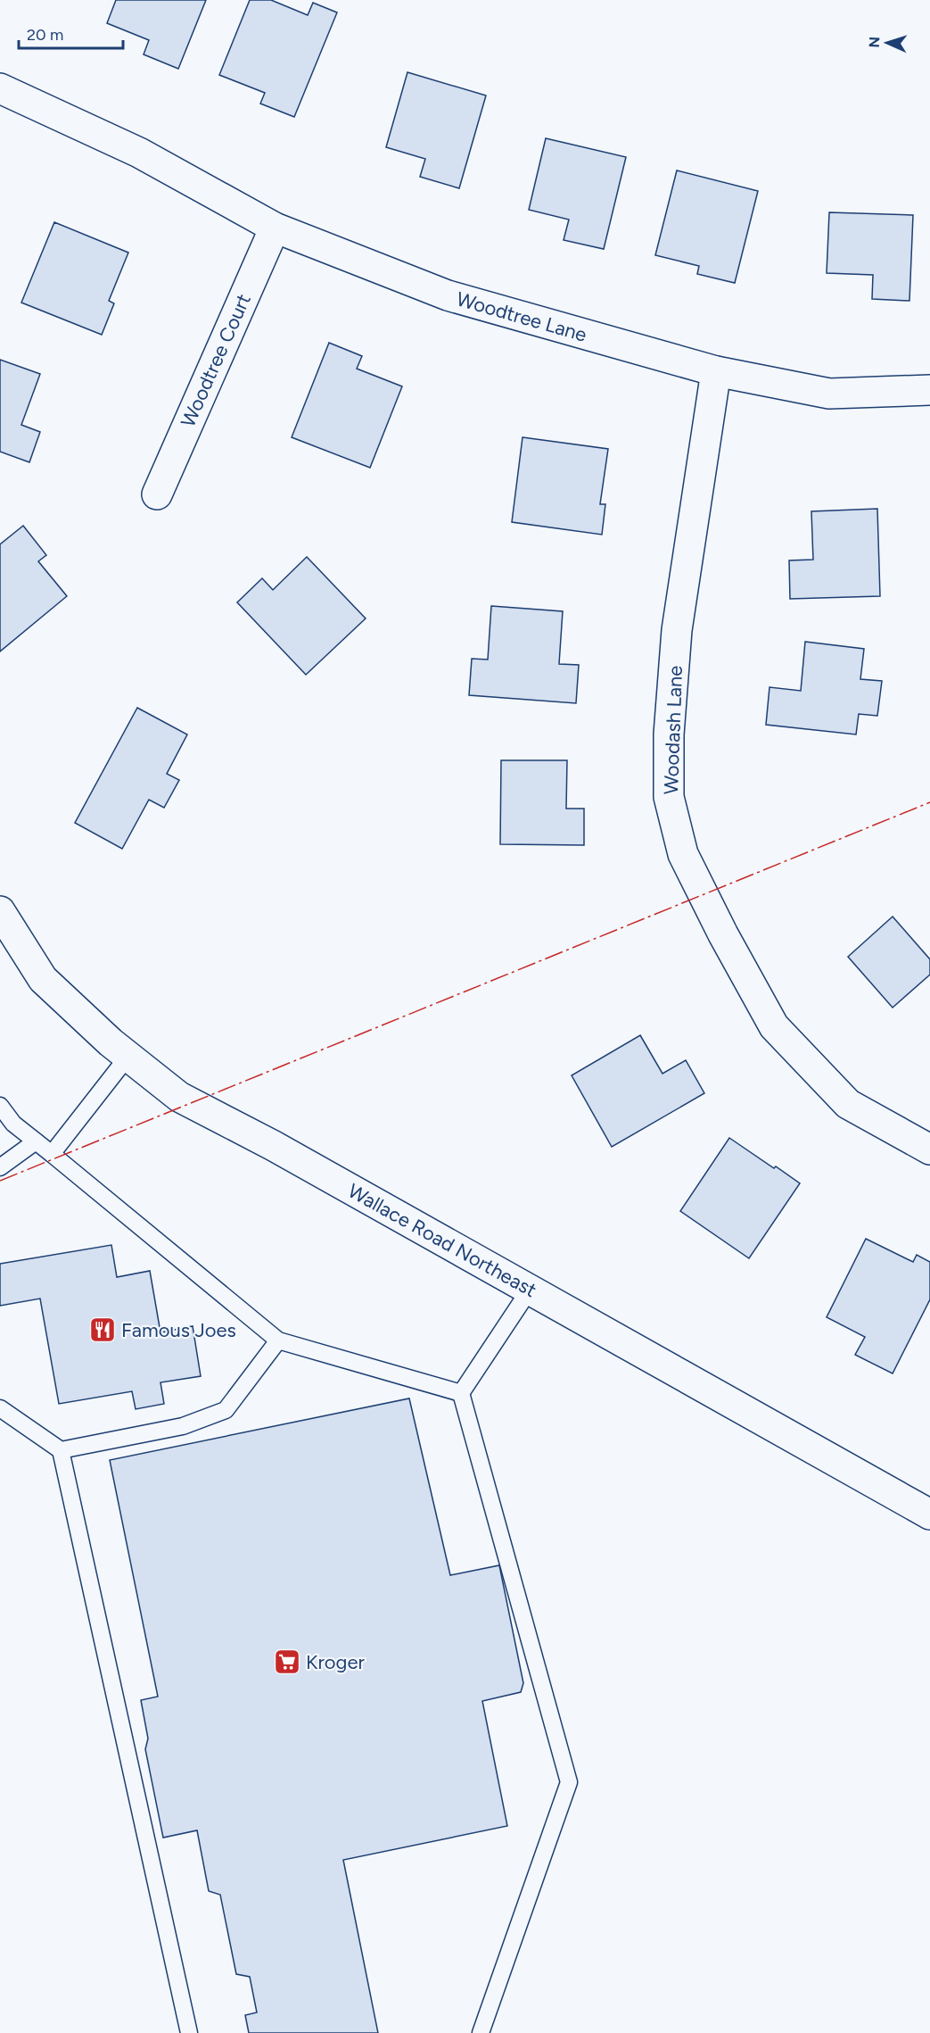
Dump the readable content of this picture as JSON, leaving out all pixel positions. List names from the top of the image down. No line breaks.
{"streets":{"street":["Woodtree Lane","Woodtree Court","Woodash Lane","Wallace Road Northeast"]},"crossings":[["Woodtree Lane","Woodtree Court"],["Woodtree Lane","Woodash Lane"]],"places":{"restaurant":["Famous Joes"],"supermarket":["Kroger"]},"scale_bar":"20 m","north":"left"}
